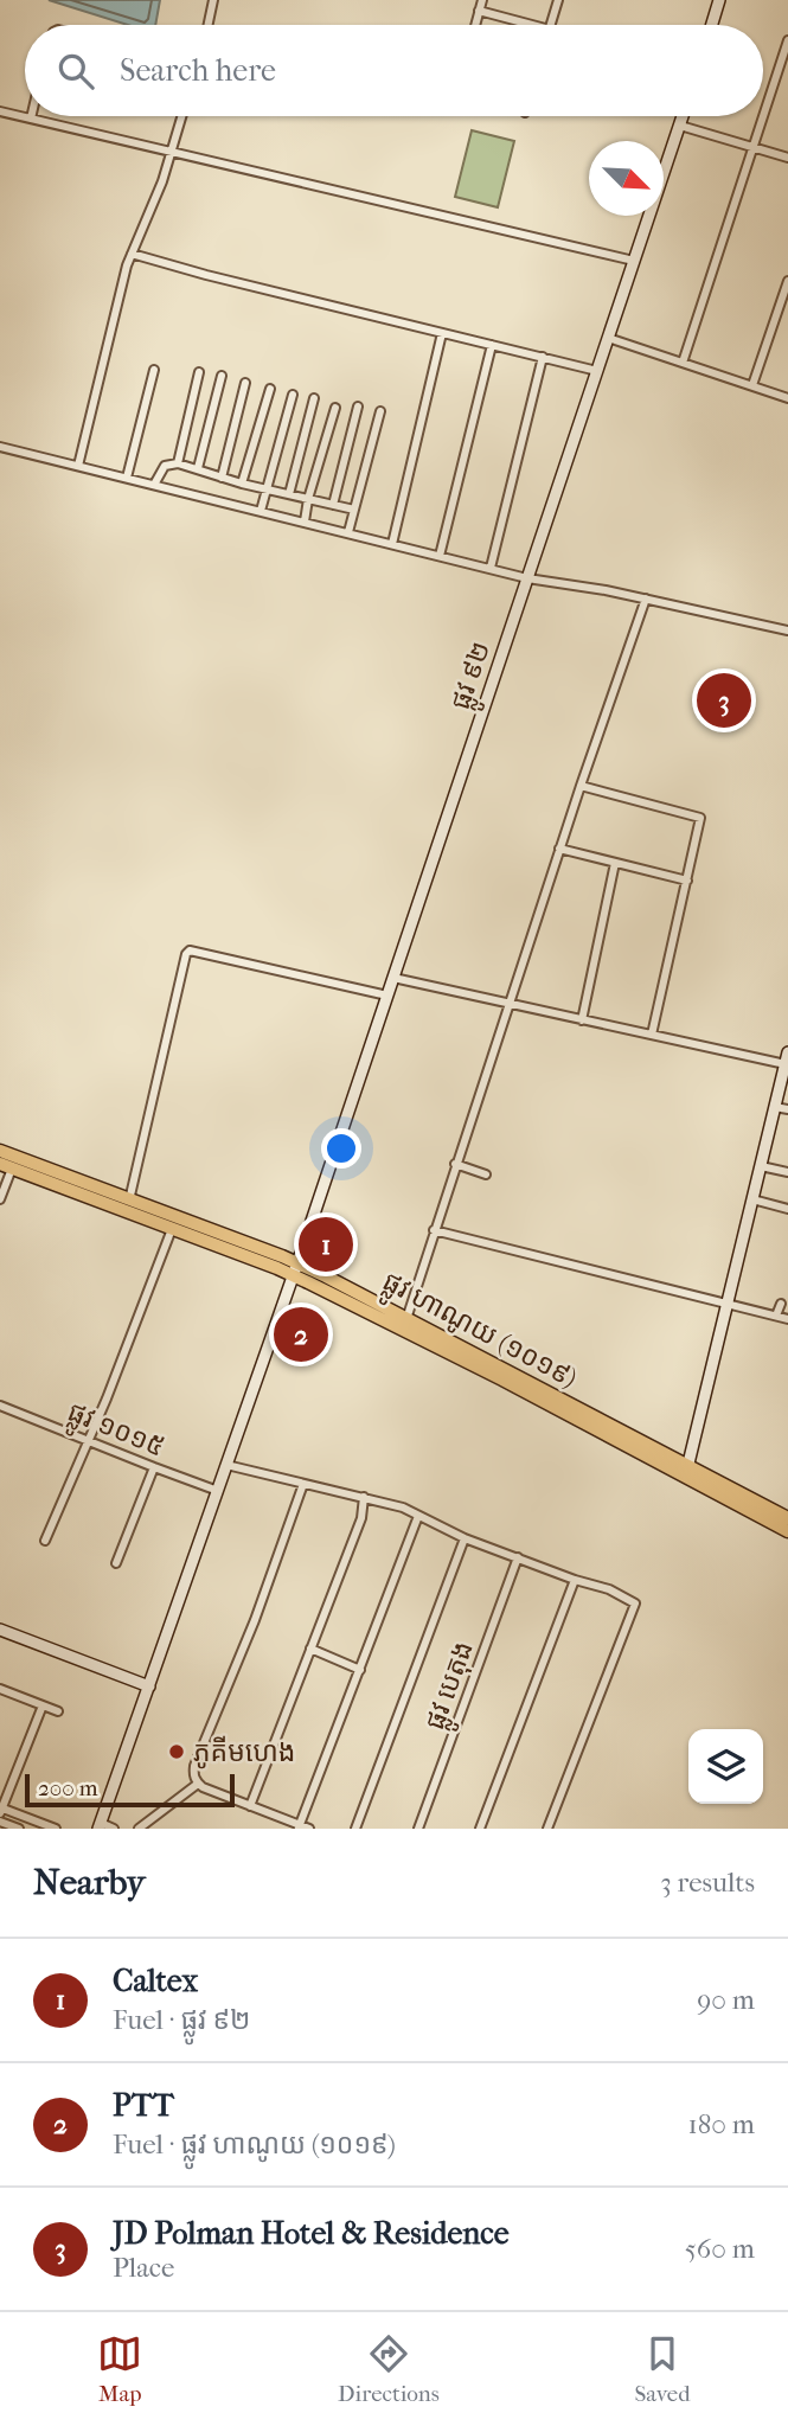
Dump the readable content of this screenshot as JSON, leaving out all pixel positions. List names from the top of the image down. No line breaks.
{"streets":{"main road":["ផ្លូវ ៩២","ផ្លូវ ហាណូយ (១០១៩)"],"street":["ផ្លូវ ១០១៥","ផ្លូវ បេតុង"]},"crossings":[["ផ្លូវ ៩២","ផ្លូវ ហាណូយ (១០១៩)"],["ផ្លូវ ៩២","ផ្លូវ ១០១៥"]],"places":["ភូគីមហេង"],"scale_bar":"200 m","north":"bottom right","page":{"search":"Search here","pins":["3","1","2"],"scale":"200 m","heading":["Nearby","3 results"],"list":[{"mark":"1","name":"Caltex","note":"Fuel · ផ្លូវ ៩២","value":"90 m"},{"mark":"2","name":"PTT","note":"Fuel · ផ្លូវ ហាណូយ (១០១៩)","value":"180 m"},{"mark":"3","name":"JD Polman Hotel & Residence","note":"Place","value":"560 m"}],"nav":["Map","Directions","Saved"]}}
